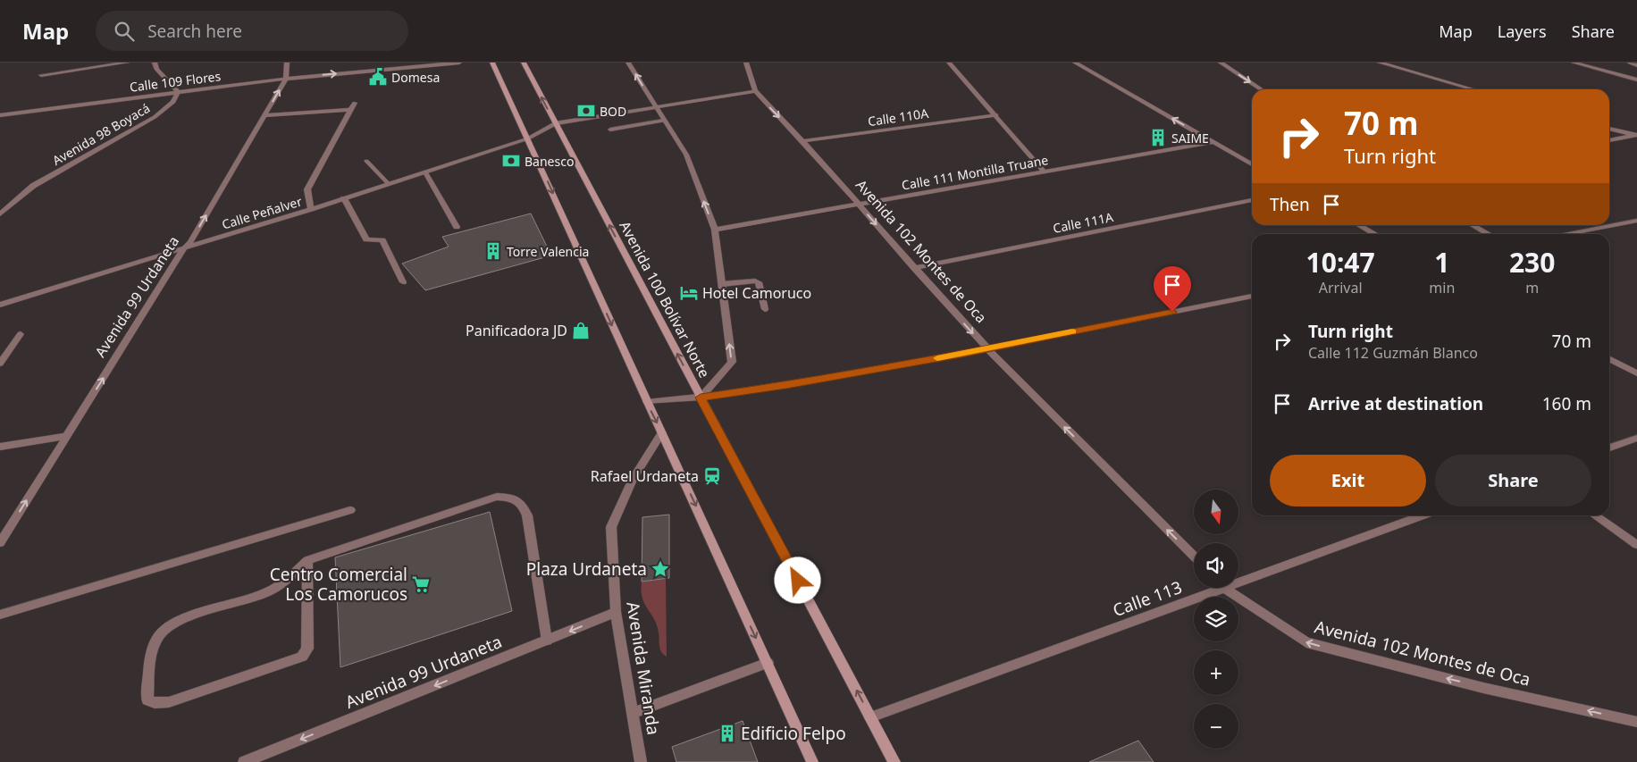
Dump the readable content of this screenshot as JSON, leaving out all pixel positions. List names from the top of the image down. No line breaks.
{"streets":{"main road":["Avenida 100 Bolívar Norte"],"street":["Calle 109 Flores","Calle 110A","Avenida 98 Boyacá","Calle 111 Montilla Truane","Calle Peñalver","Calle 111A","Avenida 102 Montes de Oca","Avenida 99 Urdaneta","Calle 113","Avenida Miranda"]},"crossings":[["Calle 109 Flores","Avenida 98 Boyacá"],["Calle 109 Flores","Avenida 99 Urdaneta"],["Calle 110A","Avenida 102 Montes de Oca"],["Calle 111 Montilla Truane","Avenida 102 Montes de Oca"],["Calle Peñalver","Avenida 99 Urdaneta"],["Calle Peñalver","Avenida 100 Bolívar Norte"],["Calle 111A","Avenida 102 Montes de Oca"],["Avenida 102 Montes de Oca","Calle 113"],["Avenida 99 Urdaneta","Avenida Miranda"],["Avenida 100 Bolívar Norte","Calle 113"]],"places":{"public building":["Domesa"],"bank":["BOD","Banesco"],"building":["SAIME","Torre Valencia","Edificio Felpo"],"hotel":["Hotel Camoruco"],"shop":["Panificadora JD"],"station":["Rafael Urdaneta"],"place":["Plaza Urdaneta"],"supermarket":["Centro Comercial Los Camorucos"]},"north":"bottom","page":{"header":"Map","search":"Search here","nav":["Map","Layers","Share"],"turn":["70 m","Turn right"],"then":"Then","eta":["10:47","Arrival","1","min","230","m"],"list":[{"name":"Turn right","note":"Calle 112 Guzmán Blanco","value":"70 m"},{"name":"Arrive at destination","value":"160 m"}],"buttons":["Exit","Share"],"map_buttons":["+","−"]}}
